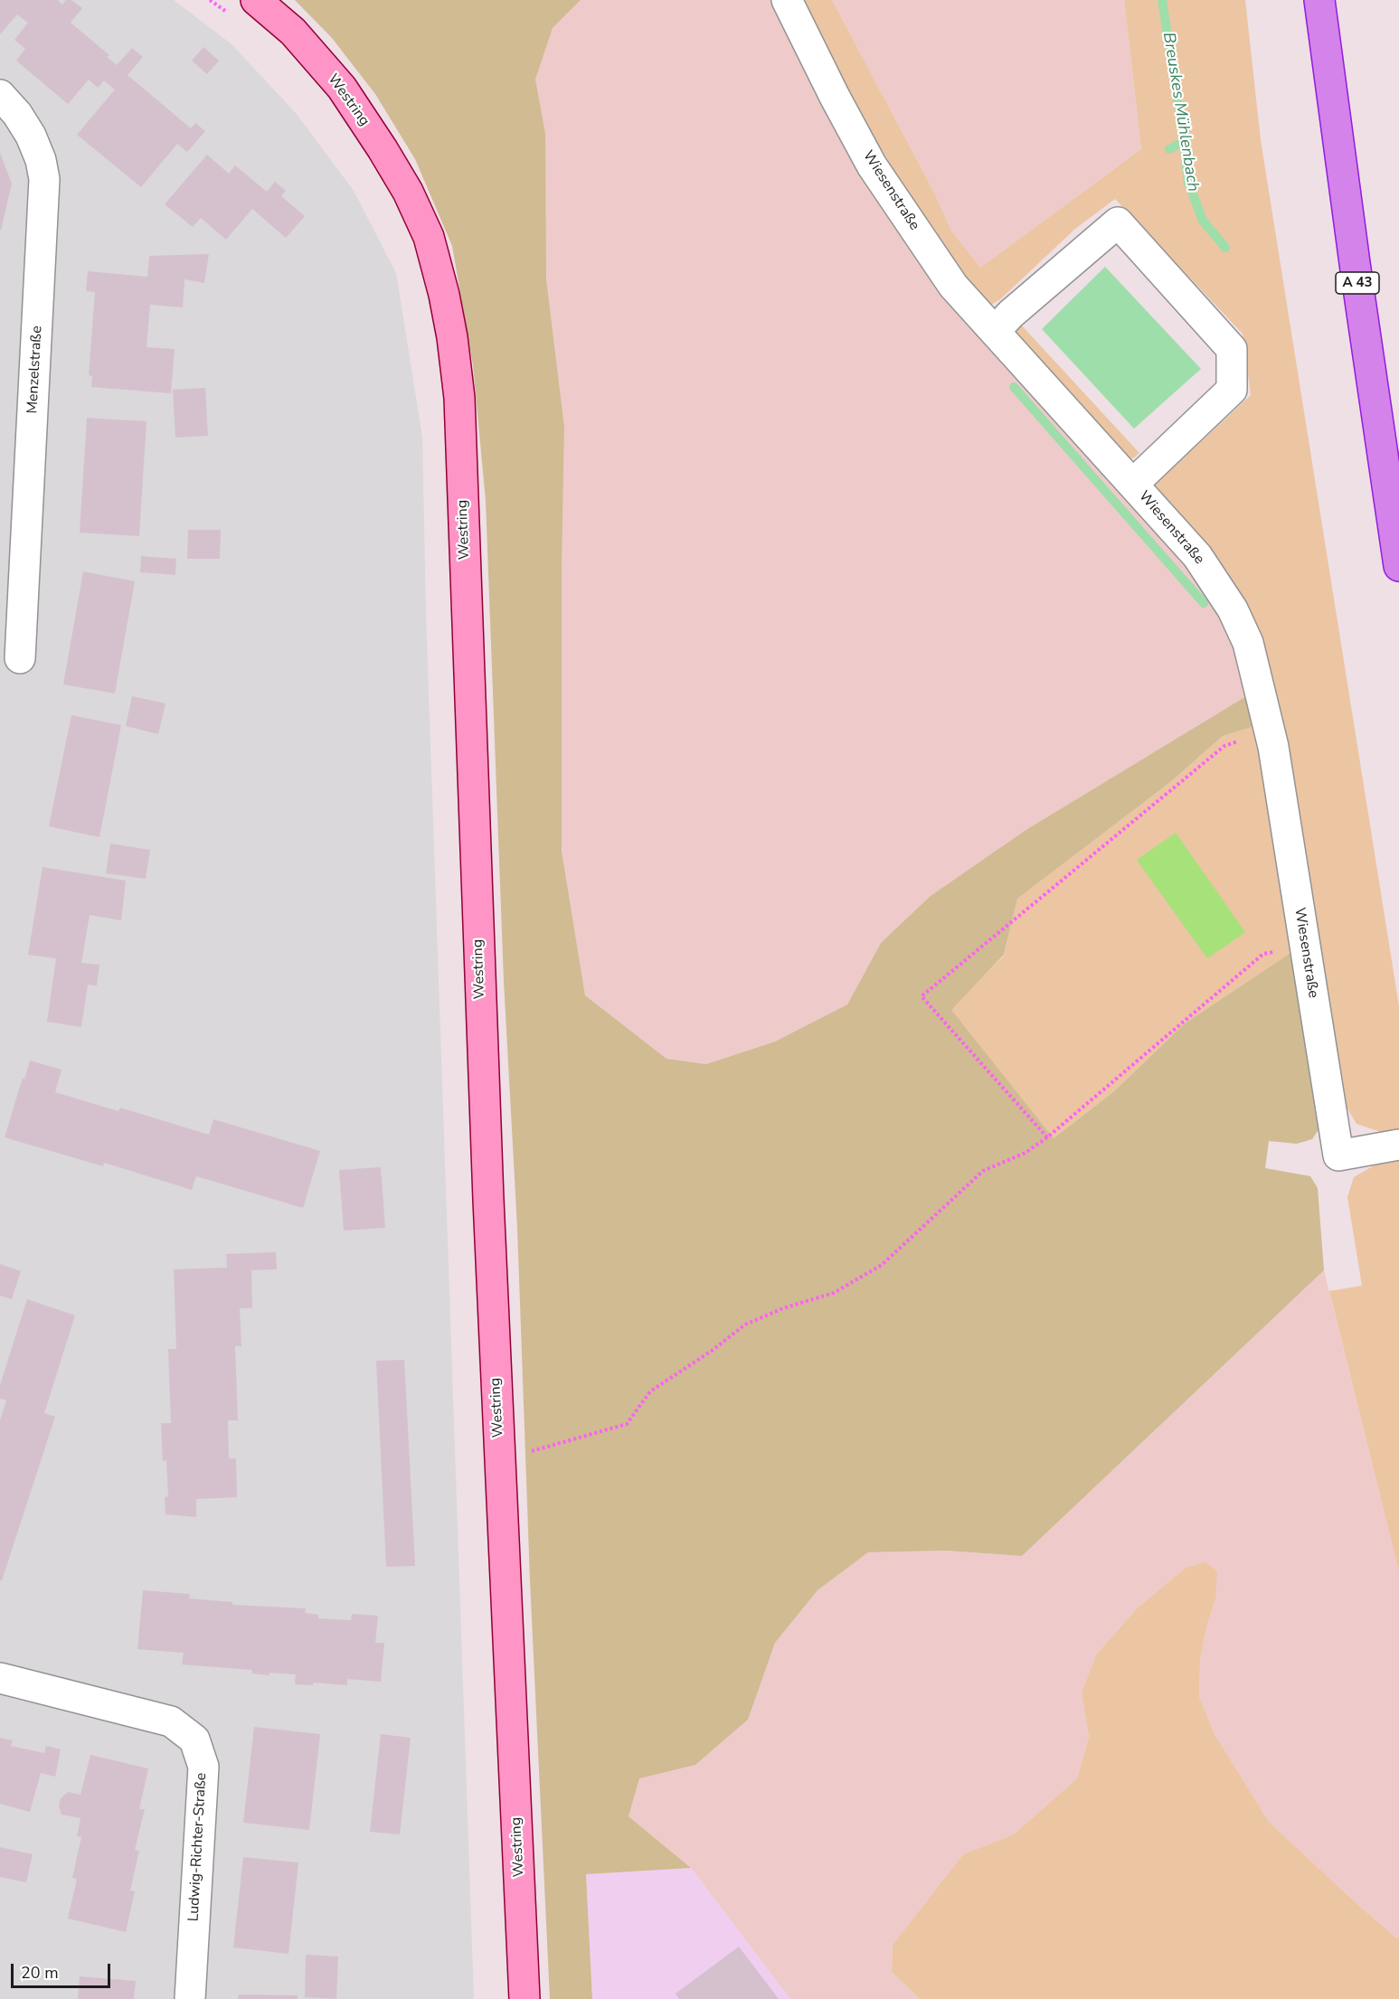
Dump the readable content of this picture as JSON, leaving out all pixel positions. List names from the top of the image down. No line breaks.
{"streets":{"highway":["A 43"],"main road":["Westring"],"street":["Wiesenstraße","Menzelstraße","Ludwig-Richter-Straße"]},"water":["Breuskes Mühlenbach"],"scale_bar":"20 m"}
